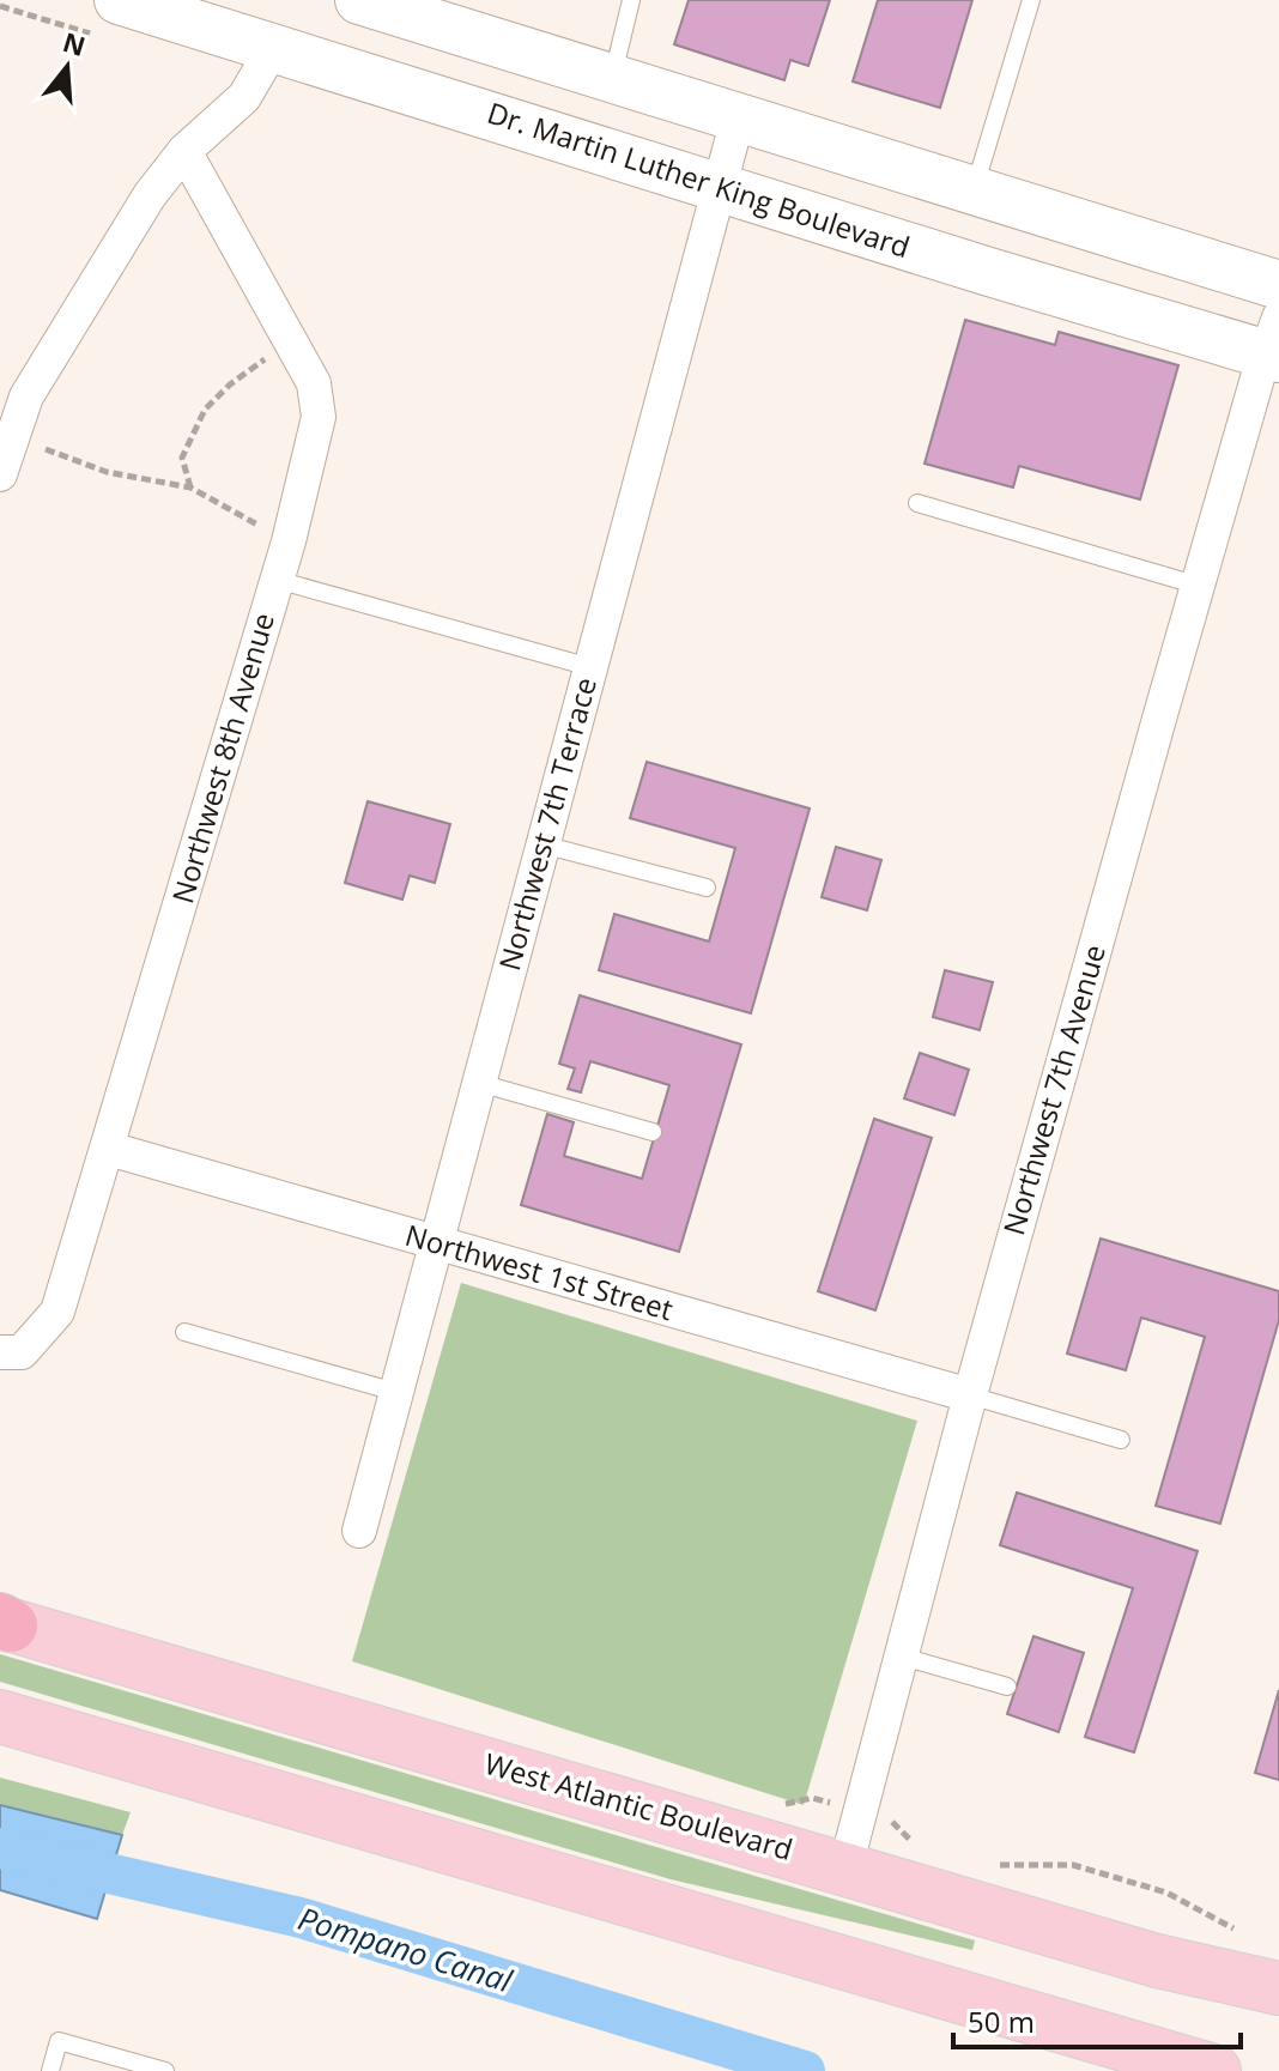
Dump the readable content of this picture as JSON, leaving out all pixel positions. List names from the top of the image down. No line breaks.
{"streets":{"main road":["Dr. Martin Luther King Boulevard","West Atlantic Boulevard"],"street":["Northwest 8th Avenue","Northwest 7th Terrace","Northwest 7th Avenue","Northwest 1st Street"]},"crossings":[["Dr. Martin Luther King Boulevard","Northwest 7th Terrace"],["Dr. Martin Luther King Boulevard","Northwest 7th Avenue"],["Northwest 8th Avenue","Northwest 1st Street"],["Northwest 7th Terrace","Northwest 1st Street"],["Northwest 7th Avenue","Northwest 1st Street"],["Northwest 7th Avenue","West Atlantic Boulevard"]],"water":["Pompano Canal"],"scale_bar":"50 m","north":"top"}
